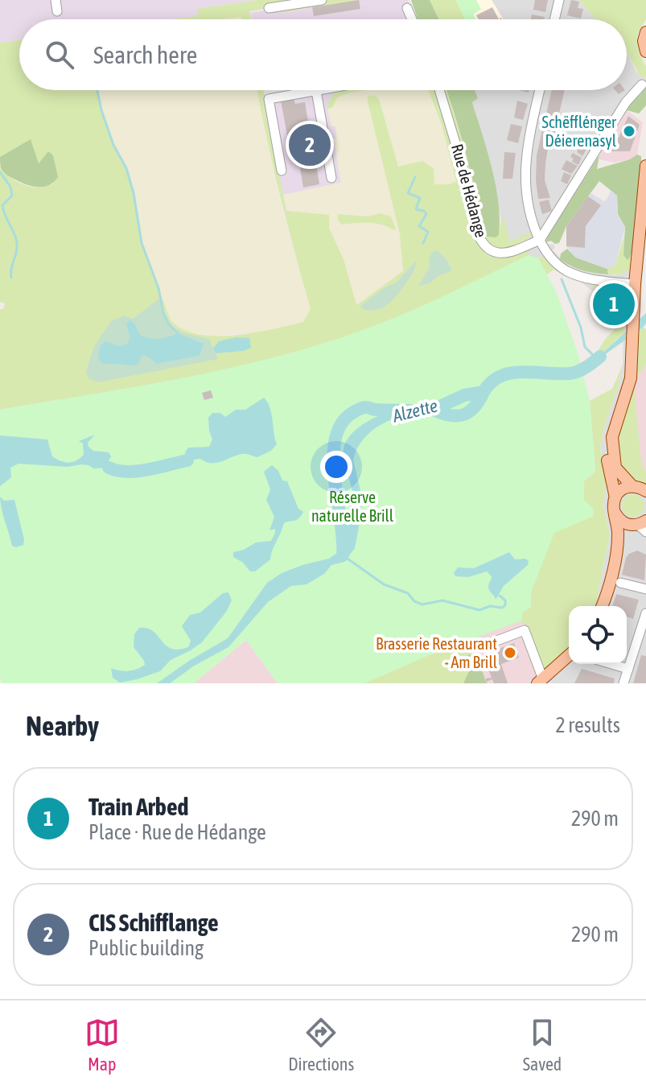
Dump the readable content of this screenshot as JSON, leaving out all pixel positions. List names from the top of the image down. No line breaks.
{"streets":{"street":["Rue de Hédange"]},"water":["Alzette"],"parks":["Réserve naturelle Brill"],"places":["Schëfflénger Déierenasyl","Brasserie Restaurant - Am Brill"],"page":{"search":"Search here","pins":["2","1"],"heading":["Nearby","2 results"],"list":[{"mark":"1","name":"Train Arbed","note":"Place · Rue de Hédange","value":"290 m"},{"mark":"2","name":"CIS Schifflange","note":"Public building","value":"290 m"}],"nav":["Map","Directions","Saved"]}}
